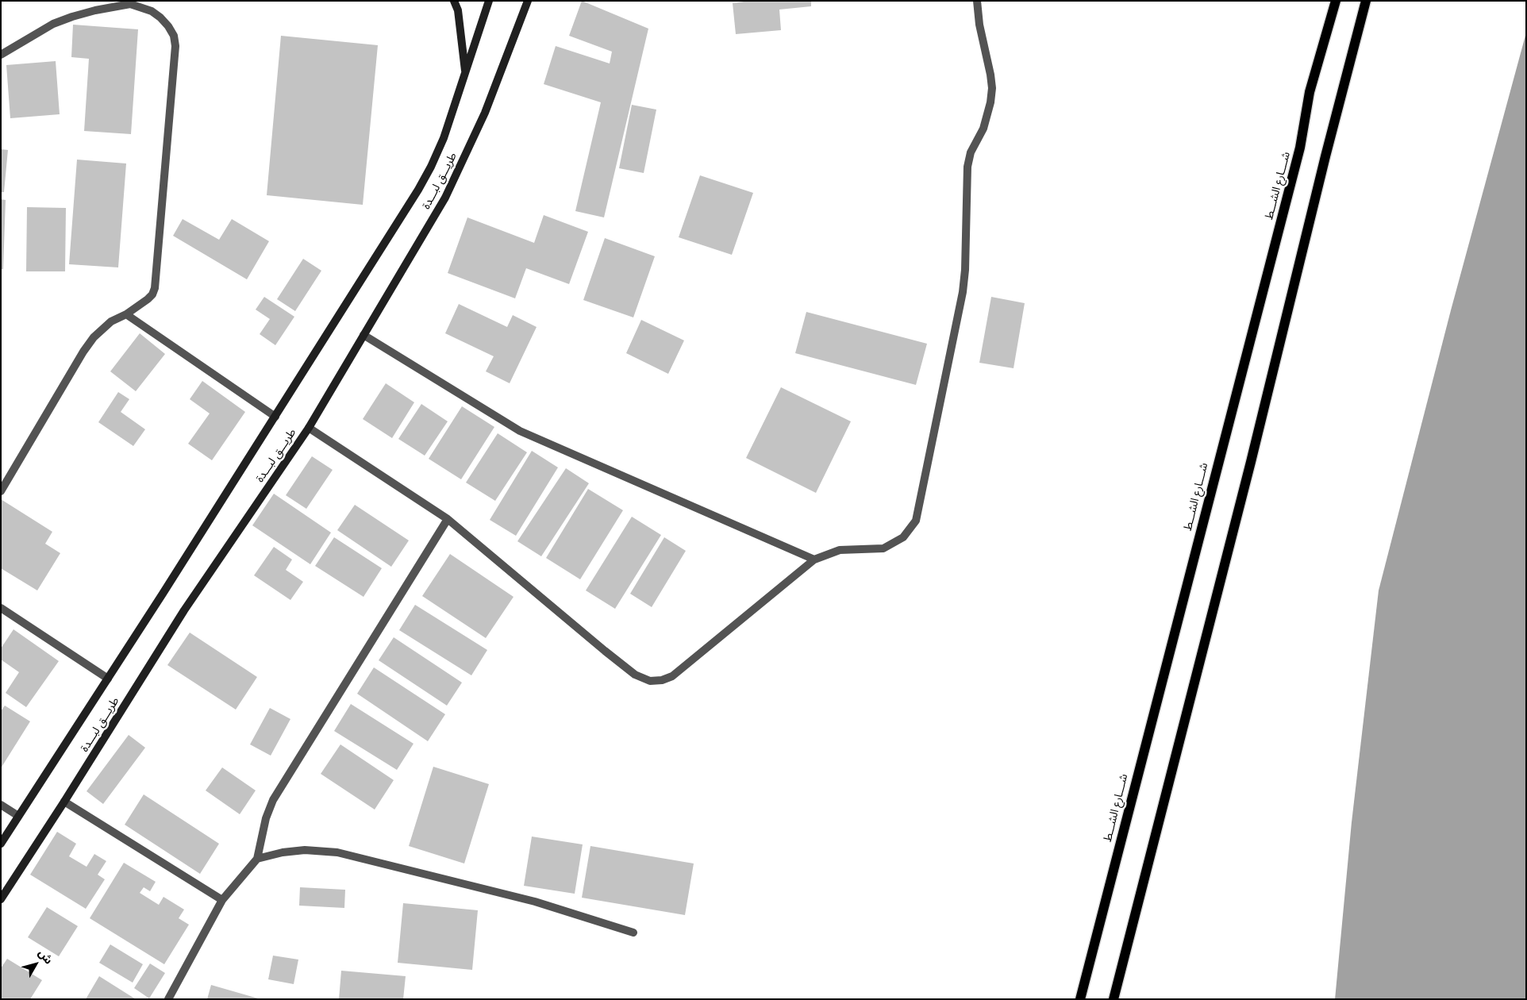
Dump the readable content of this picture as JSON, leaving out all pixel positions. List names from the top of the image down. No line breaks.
{"streets":{"main road":["شــــارع الشـــط"],"street":["طريـــق لبـــدة"]},"north":"top right"}
